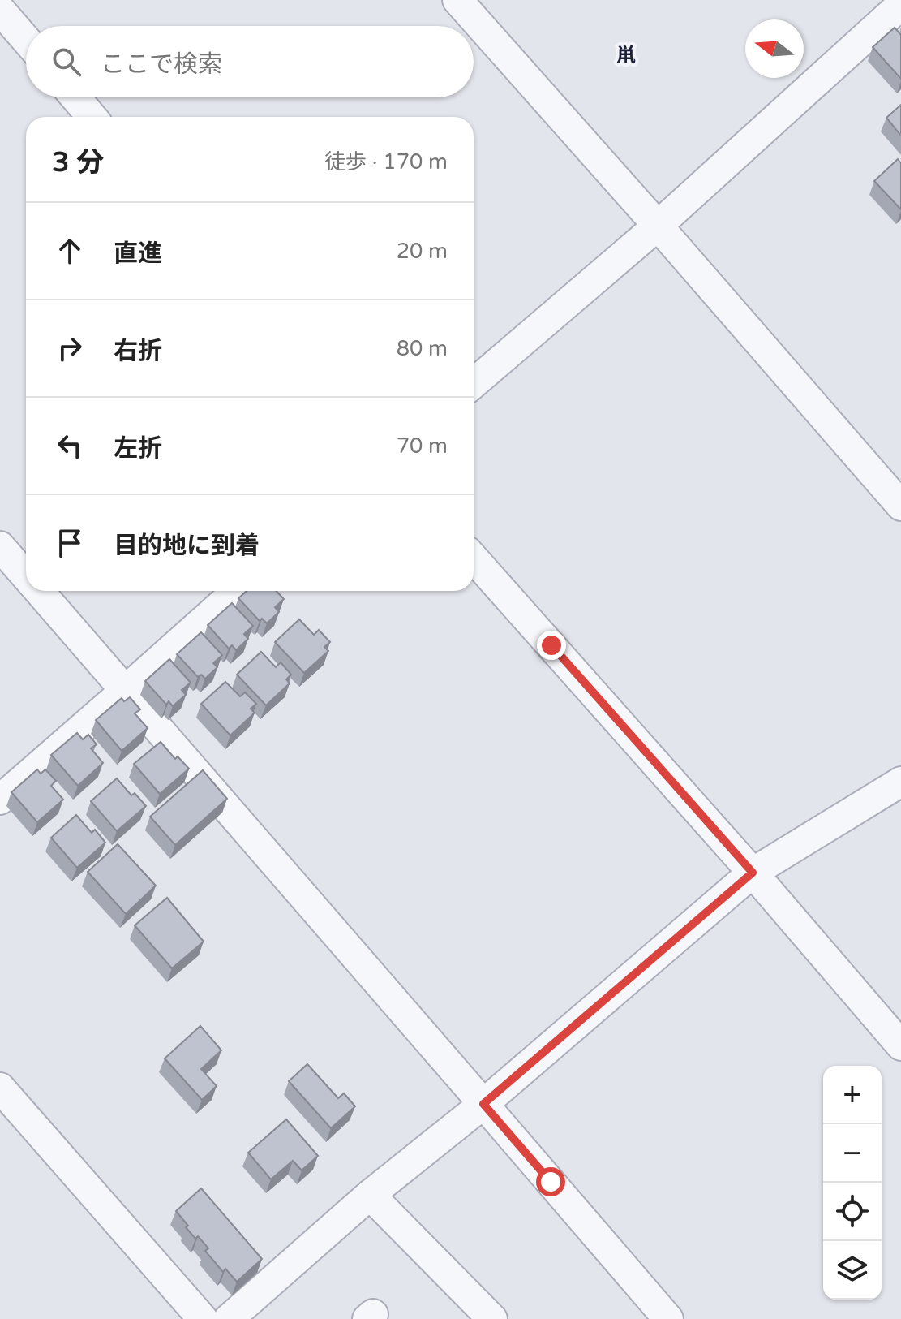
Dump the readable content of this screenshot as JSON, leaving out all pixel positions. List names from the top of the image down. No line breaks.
{"districts":["鼡"],"north":"left","page":{"search":"ここで検索","heading":["3 分","徒歩 · 170 m"],"list":[["直進","20 m"],["右折","80 m"],["左折","70 m"],"目的地に到着"],"map_buttons":["+","−"]}}
